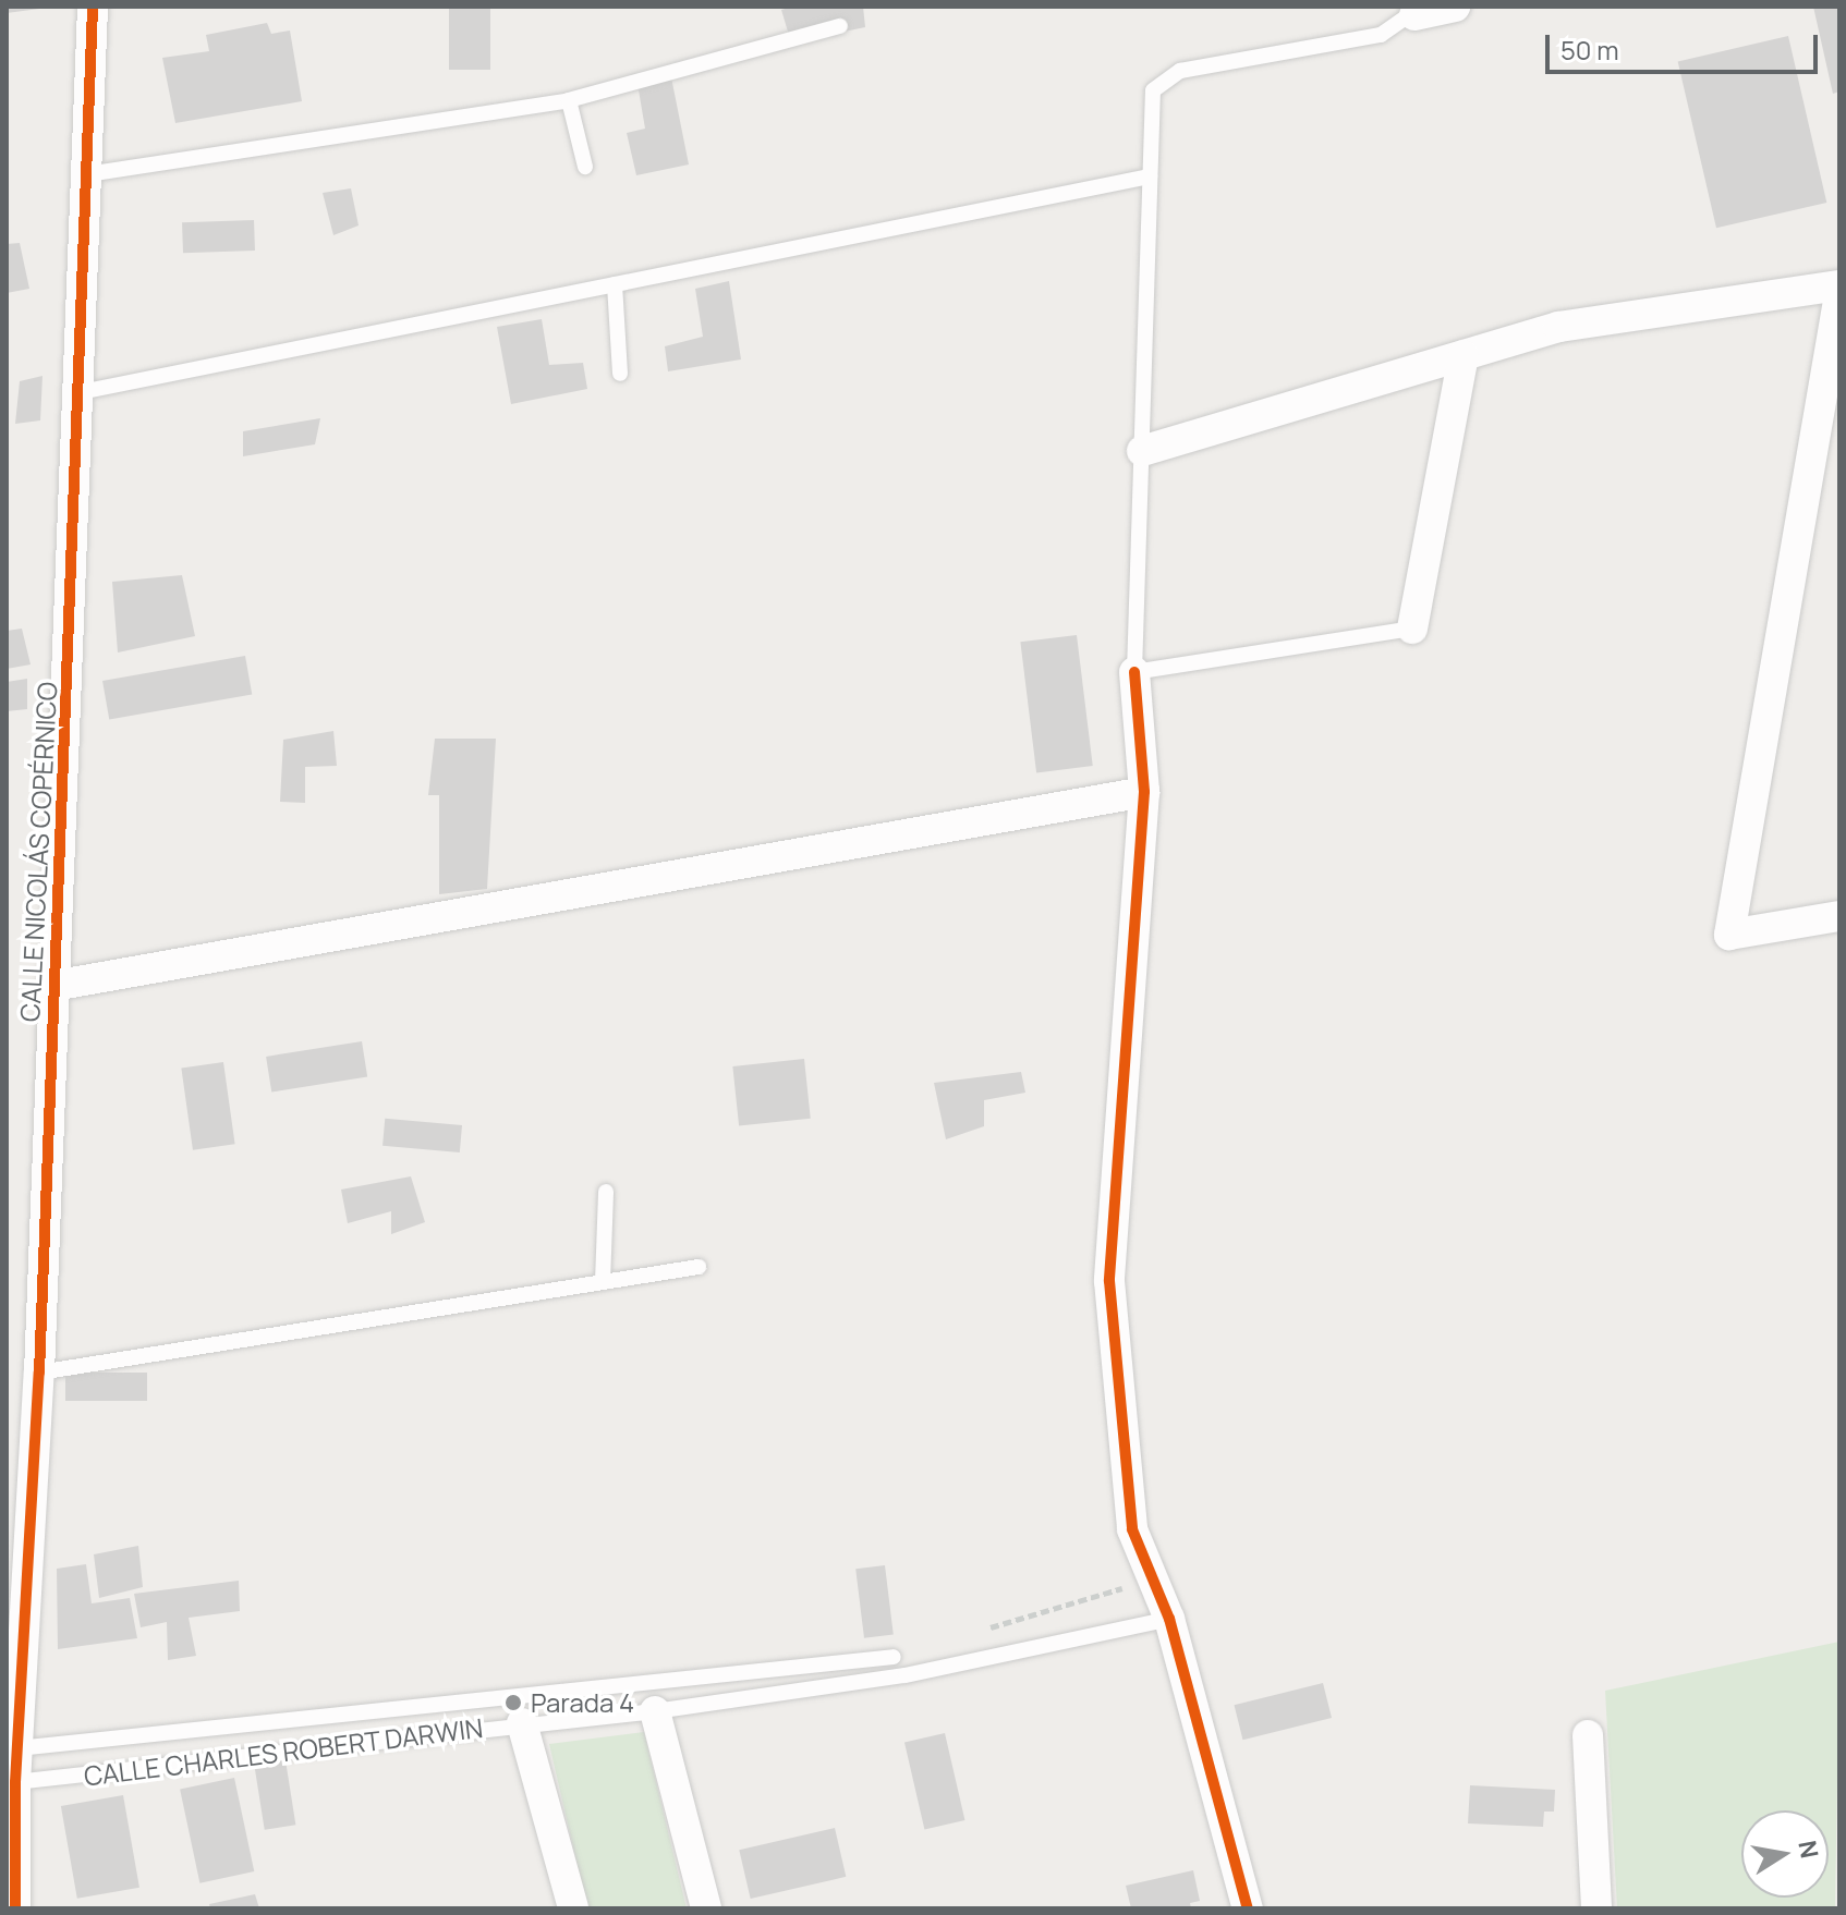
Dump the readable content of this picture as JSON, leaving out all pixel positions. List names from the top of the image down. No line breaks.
{"streets":{"street":["CALLE NICOLÁS COPÉRNICO"],"lane":["CALLE CHARLES ROBERT DARWIN"]},"crossings":[["CALLE NICOLÁS COPÉRNICO","CALLE CHARLES ROBERT DARWIN"]],"places":["Parada 4"],"scale_bar":"50 m","north":"right"}
